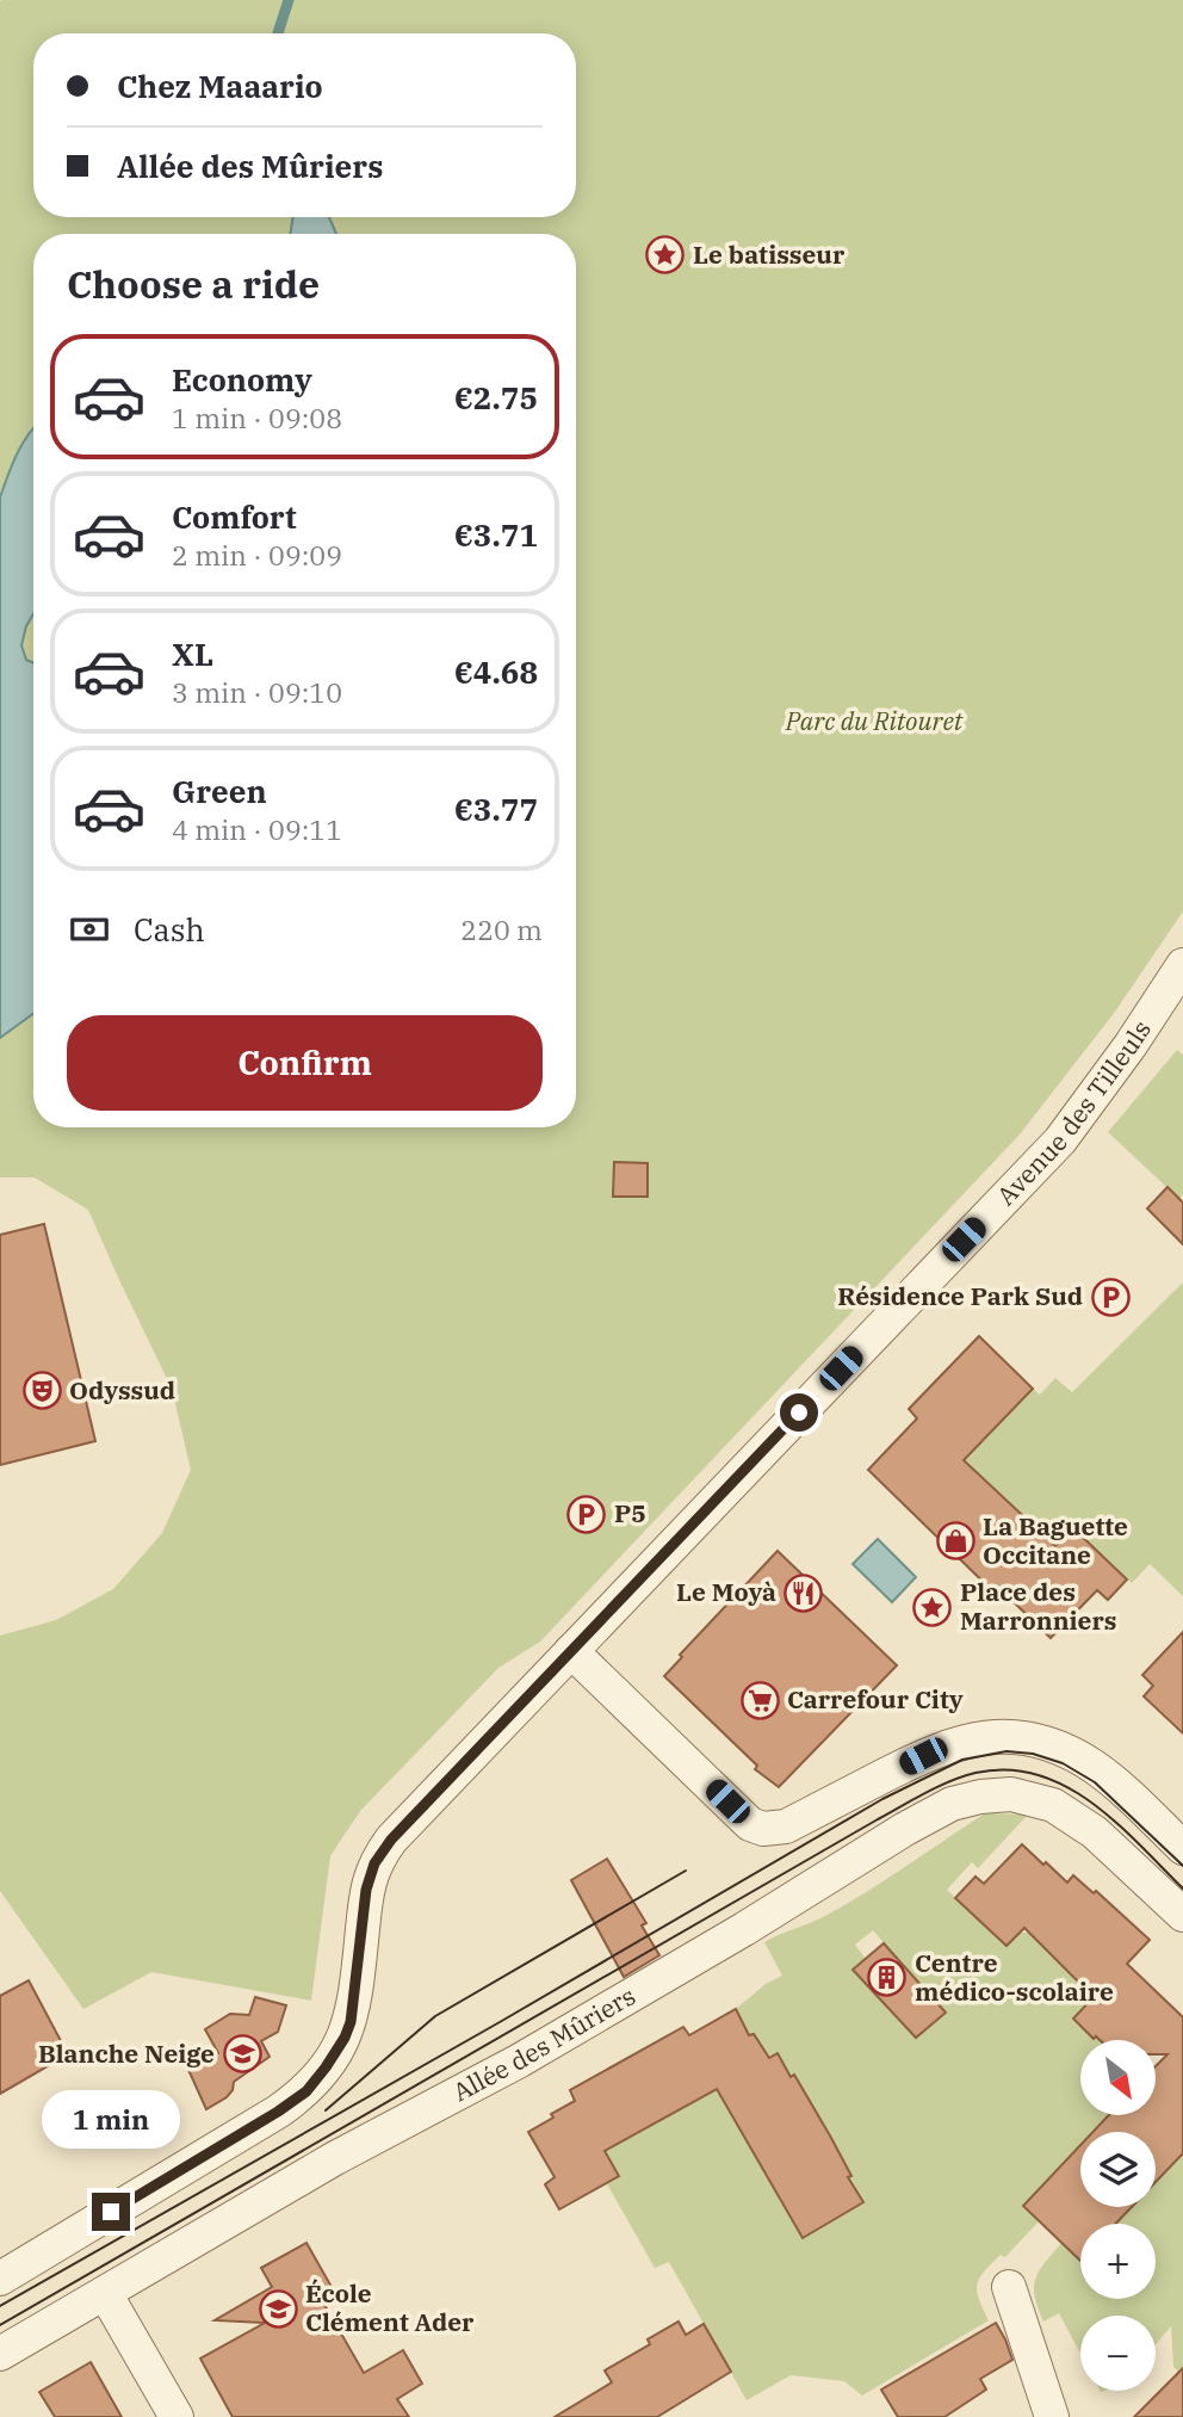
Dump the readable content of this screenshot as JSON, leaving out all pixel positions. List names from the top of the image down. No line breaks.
{"streets":{"street":["Avenue des Tilleuls","Allée des Mûriers"]},"parks":["Parc du Ritouret"],"places":{"place":["Le batisseur","Place des Marronniers"],"parking":["Résidence Park Sud","P5"],"theatre":["Odyssud"],"shop":["La Baguette Occitane"],"restaurant":["Le Moyà"],"supermarket":["Carrefour City"],"building":["Centre médico-scolaire"],"school or university":["Blanche Neige","École Clément Ader"]},"north":"bottom right","page":{"banner":["Chez Maaario","Allée des Mûriers"],"heading":"Choose a ride","list":[{"name":"Economy","note":"1 min · 09:08","value":"€2.75"},{"name":"Comfort","note":"2 min · 09:09","value":"€3.71"},{"name":"XL","note":"3 min · 09:10","value":"€4.68"},{"name":"Green","note":"4 min · 09:11","value":"€3.77"}],"pay":["Cash","220 m"],"buttons":"Confirm","map_buttons":["+","−"],"bubble":"1 min"}}
